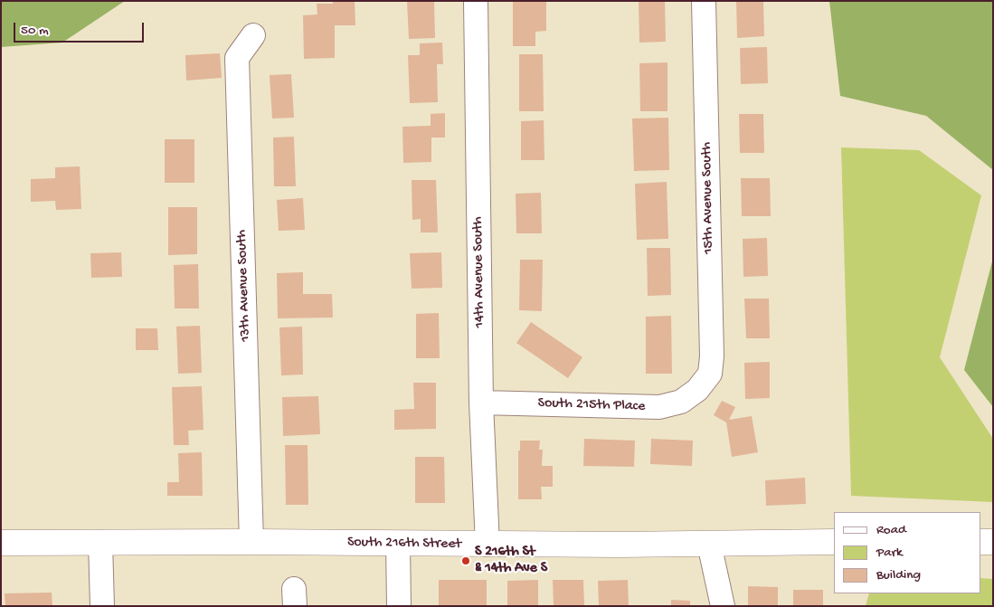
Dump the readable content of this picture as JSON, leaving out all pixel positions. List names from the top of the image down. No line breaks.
{"streets":{"main road":["South 216th Street"],"street":["15th Avenue South","14th Avenue South","13th Avenue South","South 215th Place"]},"crossings":[["15th Avenue South","South 215th Place"],["14th Avenue South","South 215th Place"],["14th Avenue South","South 216th Street"],["13th Avenue South","South 216th Street"]],"places":["S 216th St & 14th Ave S"],"legend":["Road","Park","Building"],"scale_bar":"50 m"}
